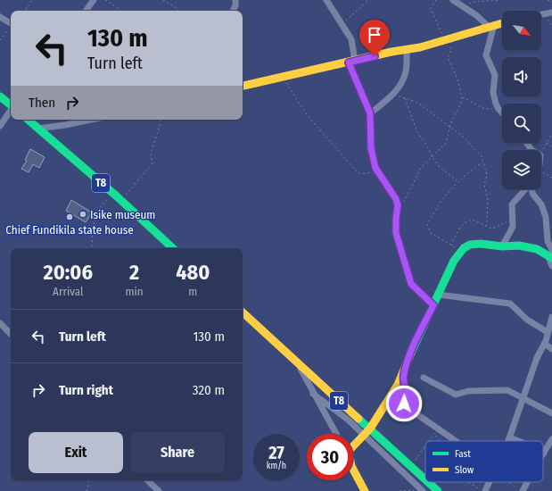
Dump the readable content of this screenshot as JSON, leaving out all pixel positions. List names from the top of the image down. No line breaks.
{"streets":{"main road":["T8"]},"places":["Isike museum","Chief Fundikila state house"],"legend":["Fast","Slow"],"north":"bottom right","page":{"turn":["130 m","Turn left"],"then":"Then","eta":["20:06","Arrival","2","min","480","m"],"list":[{"name":"Turn left","value":"130 m"},{"name":"Turn right","value":"320 m"}],"buttons":["Exit","Share"],"speed":"27 km/h","limit":"30"}}
